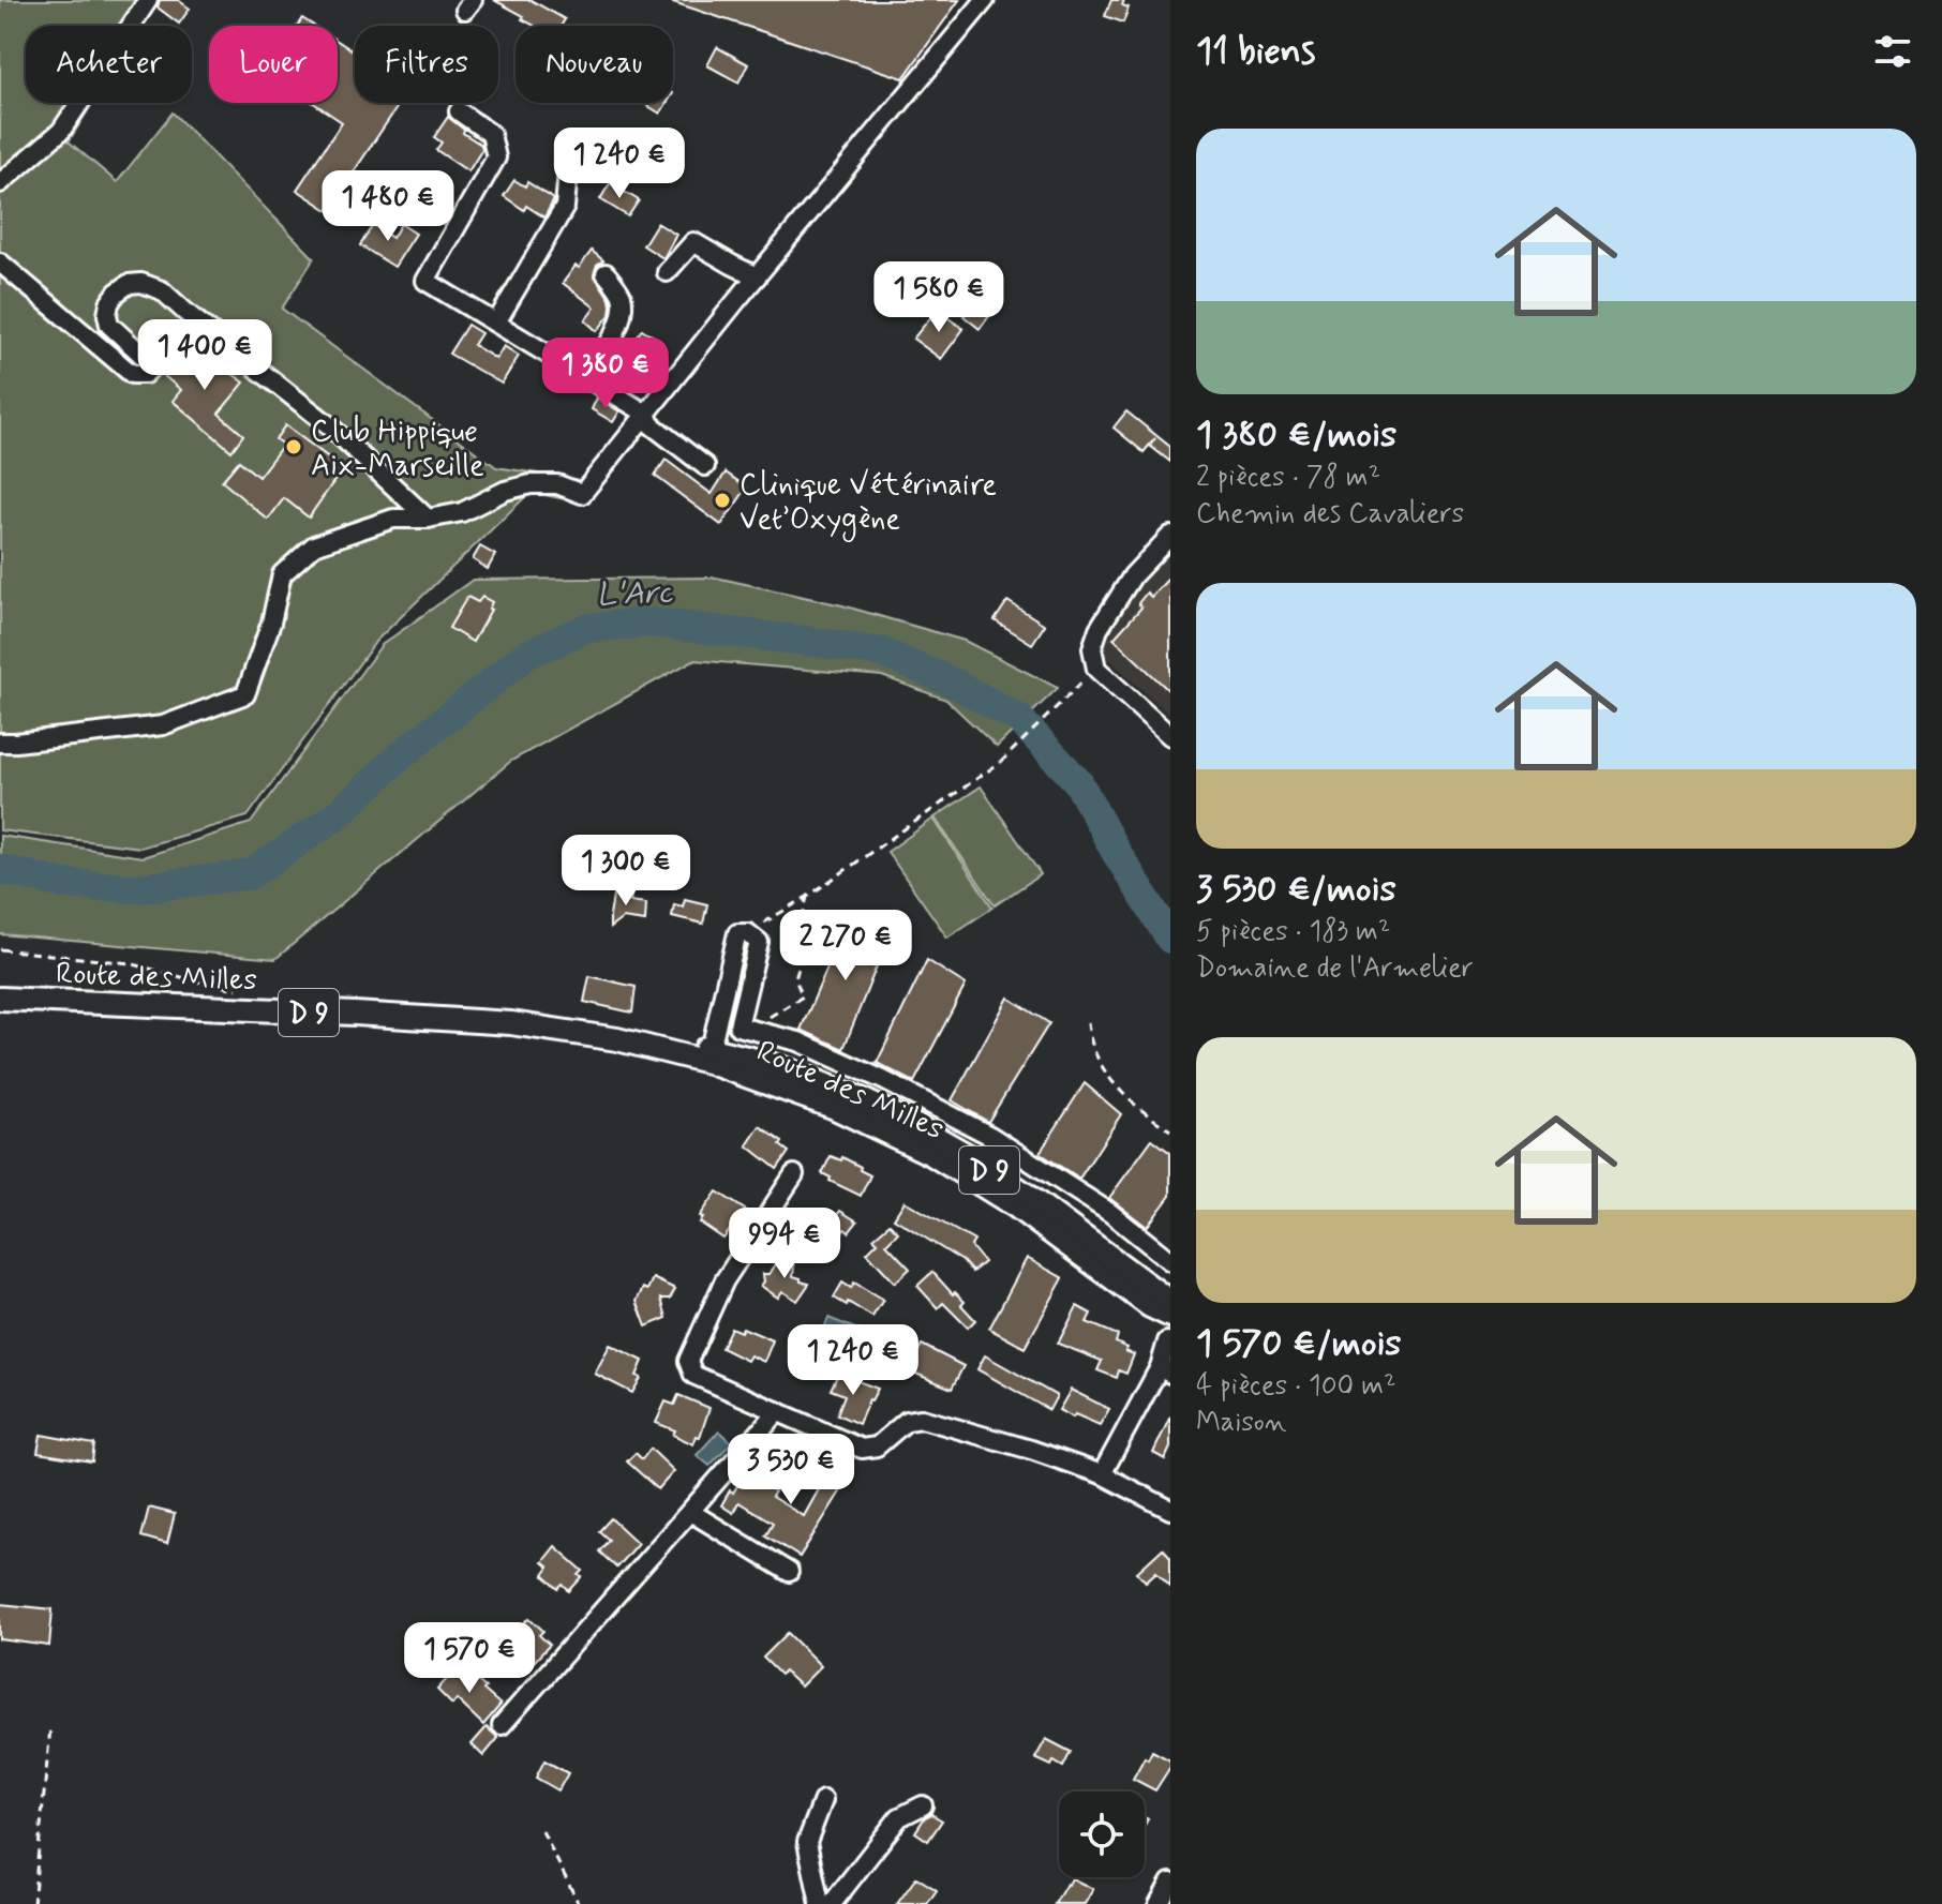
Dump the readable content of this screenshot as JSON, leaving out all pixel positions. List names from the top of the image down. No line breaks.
{"streets":{"main road":["Route des Milles","D 9"]},"water":["L'Arc"],"places":["Club Hippique Aix-Marseille","Clinique Vétérinaire Vet’Oxygène"],"page":{"heading":"11 biens","chip":["Acheter","Louer","Filtres","Nouveau"],"list":[{"name":"1 380 €/mois","note":"2 pièces · 78 m² · Chemin des Cavaliers"},{"name":"3 530 €/mois","note":"5 pièces · 183 m² · Domaine de l'Armelier"},{"name":"1 570 €/mois","note":"4 pièces · 100 m² · Maison"}],"price":["1 240 €","1 480 €","1 580 €","1 400 €","1 380 €","1 300 €","2 270 €","994 €","1 240 €","3 530 €","1 570 €"]}}
